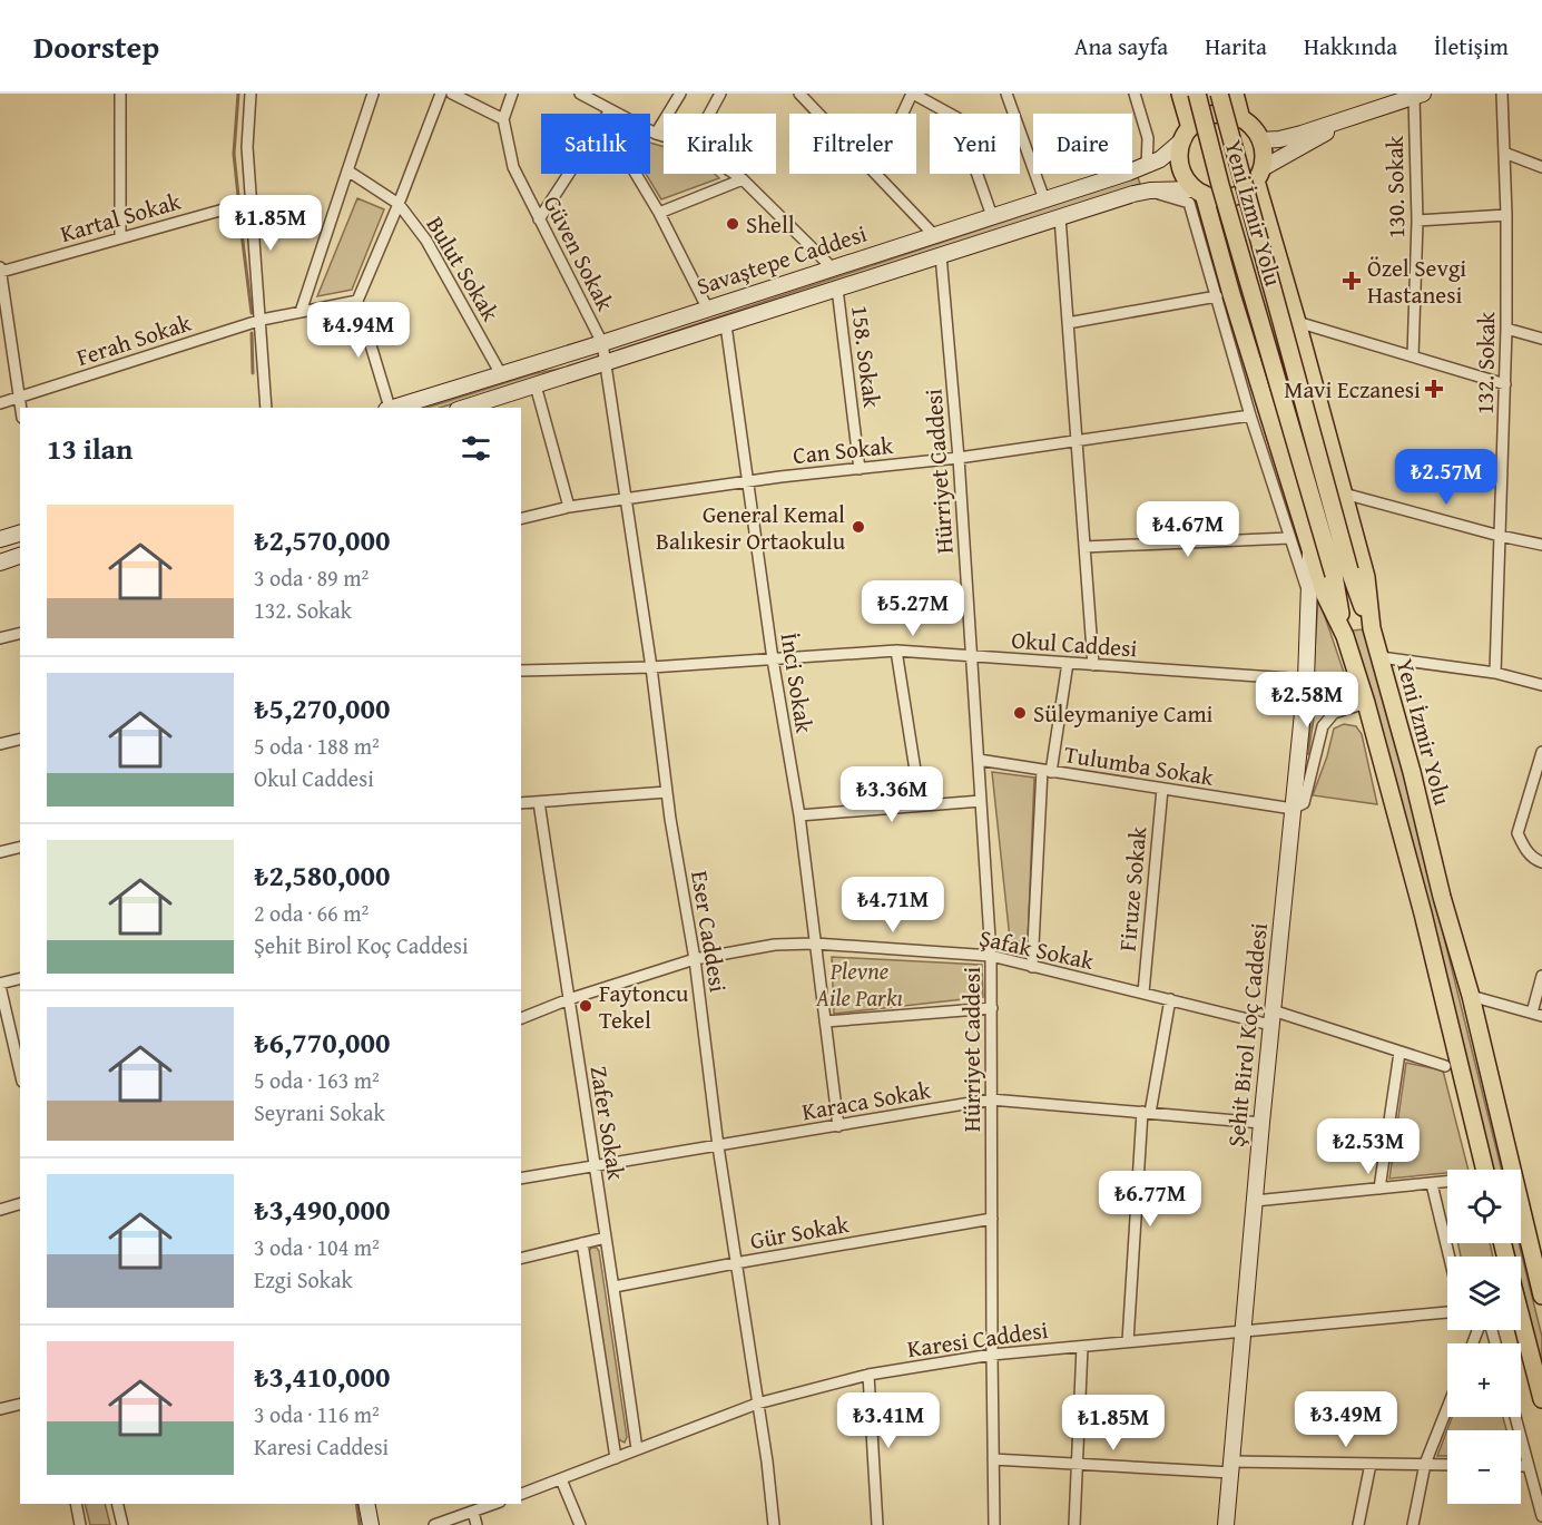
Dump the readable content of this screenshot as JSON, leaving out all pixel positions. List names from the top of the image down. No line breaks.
{"streets":{"highway":["Yeni İzmir Yolu"],"main road":["Savaştepe Caddesi","Şehit Birol Koç Caddesi"],"street":["130. Sokak","Kartal Sokak","Güven Sokak","Bulut Sokak","Ferah Sokak","158. Sokak","132. Sokak","Can Sokak","Hürriyet Caddesi","Okul Caddesi","İnci Sokak","Tulumba Sokak","Firuze Sokak","Eser Caddesi","Şafak Sokak","Karaca Sokak","Zafer Sokak","Gür Sokak","Karesi Caddesi"]},"crossings":[["Yeni İzmir Yolu","Savaştepe Caddesi"],["Yeni İzmir Yolu","Şehit Birol Koç Caddesi"],["Güven Sokak","Savaştepe Caddesi"],["Güven Sokak","Eser Caddesi"],["Savaştepe Caddesi","Bulut Sokak"],["Savaştepe Caddesi","158. Sokak"],["Savaştepe Caddesi","Hürriyet Caddesi"],["Savaştepe Caddesi","İnci Sokak"],["Savaştepe Caddesi","Eser Caddesi"],["158. Sokak","Can Sokak"],["Can Sokak","Hürriyet Caddesi"],["Can Sokak","İnci Sokak"],["Can Sokak","Eser Caddesi"],["Hürriyet Caddesi","Okul Caddesi"],["Hürriyet Caddesi","Tulumba Sokak"],["Hürriyet Caddesi","Şafak Sokak"],["Hürriyet Caddesi","Karaca Sokak"],["Hürriyet Caddesi","Gür Sokak"],["Hürriyet Caddesi","Karesi Caddesi"],["Okul Caddesi","İnci Sokak"],["Okul Caddesi","Eser Caddesi"],["Okul Caddesi","Şehit Birol Koç Caddesi"],["İnci Sokak","Şafak Sokak"],["İnci Sokak","Karaca Sokak"],["Tulumba Sokak","Firuze Sokak"],["Tulumba Sokak","Şehit Birol Koç Caddesi"],["Firuze Sokak","Şafak Sokak"],["Eser Caddesi","Şafak Sokak"],["Eser Caddesi","Karaca Sokak"],["Eser Caddesi","Gür Sokak"],["Eser Caddesi","Karesi Caddesi"],["Şafak Sokak","Şehit Birol Koç Caddesi"],["Şafak Sokak","Zafer Sokak"],["Şehit Birol Koç Caddesi","Karaca Sokak"],["Şehit Birol Koç Caddesi","Karesi Caddesi"],["Karaca Sokak","Zafer Sokak"],["Zafer Sokak","Gür Sokak"],["Zafer Sokak","Karesi Caddesi"]],"parks":["Plevne Aile Parkı"],"places":{"other":["Shell","General Kemal Balıkesir Ortaokulu","Süleymaniye Cami","Faytoncu Tekel"],"health":["Özel Sevgi Hastanesi","Mavi Eczanesi"]},"page":{"header":"Doorstep","nav":["Ana sayfa","Harita","Hakkında","İletişim"],"chip":["Satılık","Kiralık","Filtreler","Yeni","Daire"],"price":["₺1.85M","₺4.94M","₺2.57M","₺4.67M","₺5.27M","₺2.58M","₺3.36M","₺4.71M","₺2.53M","₺6.77M","₺3.49M","₺3.41M","₺1.85M"],"heading":"13 ilan","list":[{"name":"₺2,570,000","note":"3 oda · 89 m² · 132. Sokak"},{"name":"₺5,270,000","note":"5 oda · 188 m² · Okul Caddesi"},{"name":"₺2,580,000","note":"2 oda · 66 m² · Şehit Birol Koç Caddesi"},{"name":"₺6,770,000","note":"5 oda · 163 m² · Seyrani Sokak"},{"name":"₺3,490,000","note":"3 oda · 104 m² · Ezgi Sokak"},{"name":"₺3,410,000","note":"3 oda · 116 m² · Karesi Caddesi"}],"map_buttons":["+","−"]}}
